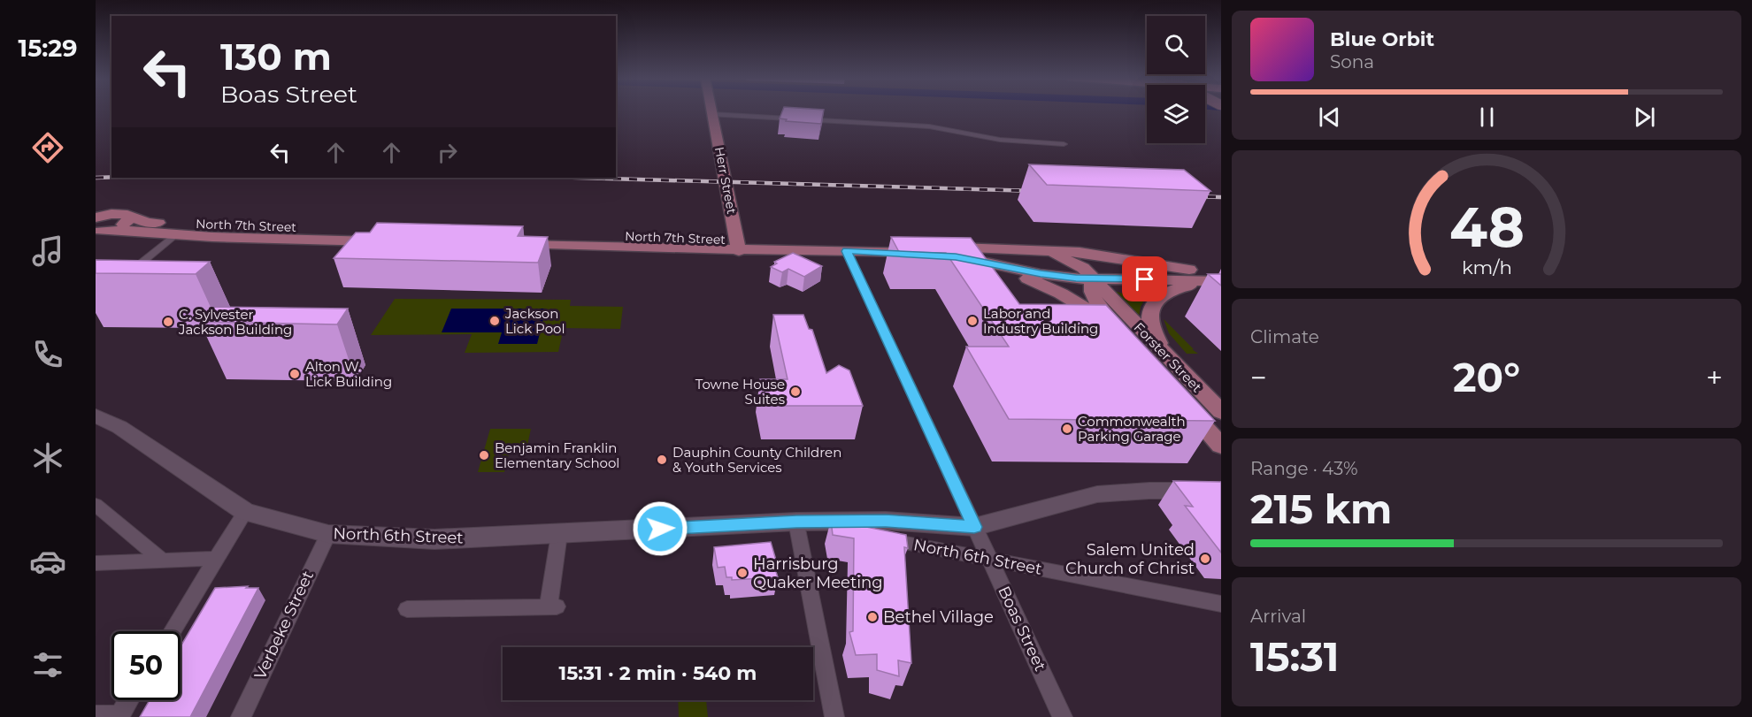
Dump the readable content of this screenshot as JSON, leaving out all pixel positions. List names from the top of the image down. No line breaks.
{"streets":{"main road":["Herr Street","North 7th Street","Forster Street","North 6th Street"],"street":["Verbeke Street","Boas Street"]},"crossings":[["Herr Street","North 7th Street"],["North 7th Street","Forster Street"],["North 7th Street","Boas Street"],["North 6th Street","Verbeke Street"],["North 6th Street","Boas Street"]],"places":["Jackson Lick Pool","Labor and Industry Building","C. Sylvester Jackson Building","Alton W. Lick Building","Towne House Suites","Commonwealth Parking Garage","Benjamin Franklin Elementary School","Dauphin County Children & Youth Services","Salem United Church of Christ","Harrisburg Quaker Meeting","Bethel Village"],"page":{"tabs":"15:29","turn":["130 m","Boas Street"],"song":["Blue Orbit","Sona"],"tile":["Climate",["Range · 43%","215 km"],["Arrival","15:31"]],"heat":["−","20°","+"],"limit":"50","trip":"15:31 · 2 min · 540 m","gauge":["48","km/h"]}}
